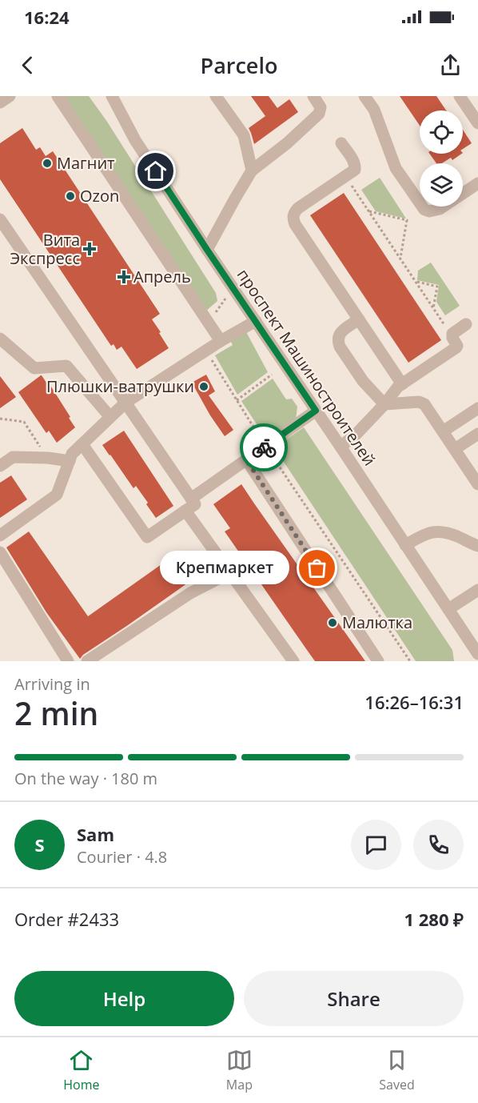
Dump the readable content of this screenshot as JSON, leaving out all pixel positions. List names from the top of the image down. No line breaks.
{"streets":{"street":["проспект Машиностроителей"]},"places":{"other":["Магнит","Ozon","Плюшки-ватрушки","Крепмаркет","Малютка"],"health":["Вита Экспресс","Апрель"]},"page":{"status":"16:24","header":"Parcelo","bubble":"Крепмаркет","heading":["2 min","Arriving in","16:26–16:31"],"panel":["Sam","Courier · 4.8","Order #2433","1 280 ₽"],"bar":"On the way · 180 m","round":"S","buttons":["Help","Share"],"tabs":["Home","Map","Saved"]}}
